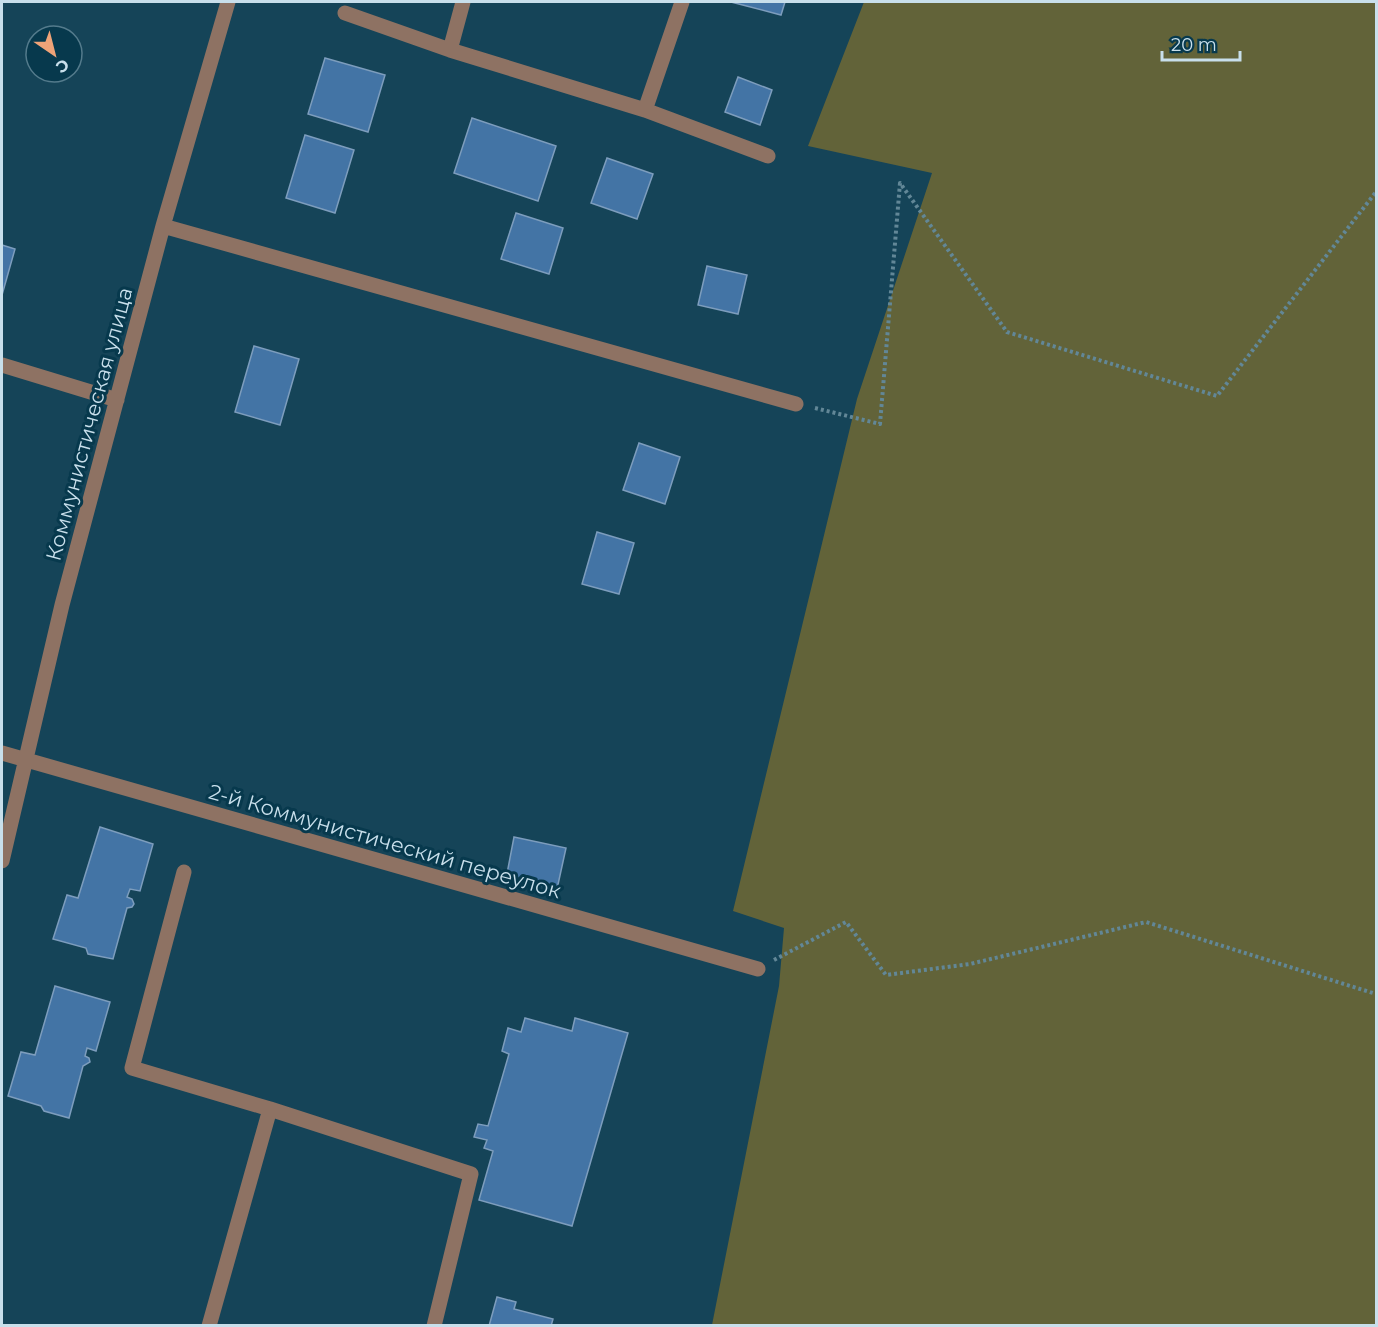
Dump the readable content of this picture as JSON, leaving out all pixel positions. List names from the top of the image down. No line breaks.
{"streets":{"street":["Коммунистическая улица","2-й Коммунистический переулок"]},"crossings":[["Коммунистическая улица","2-й Коммунистический переулок"]],"scale_bar":"20 m","north":"bottom right"}
